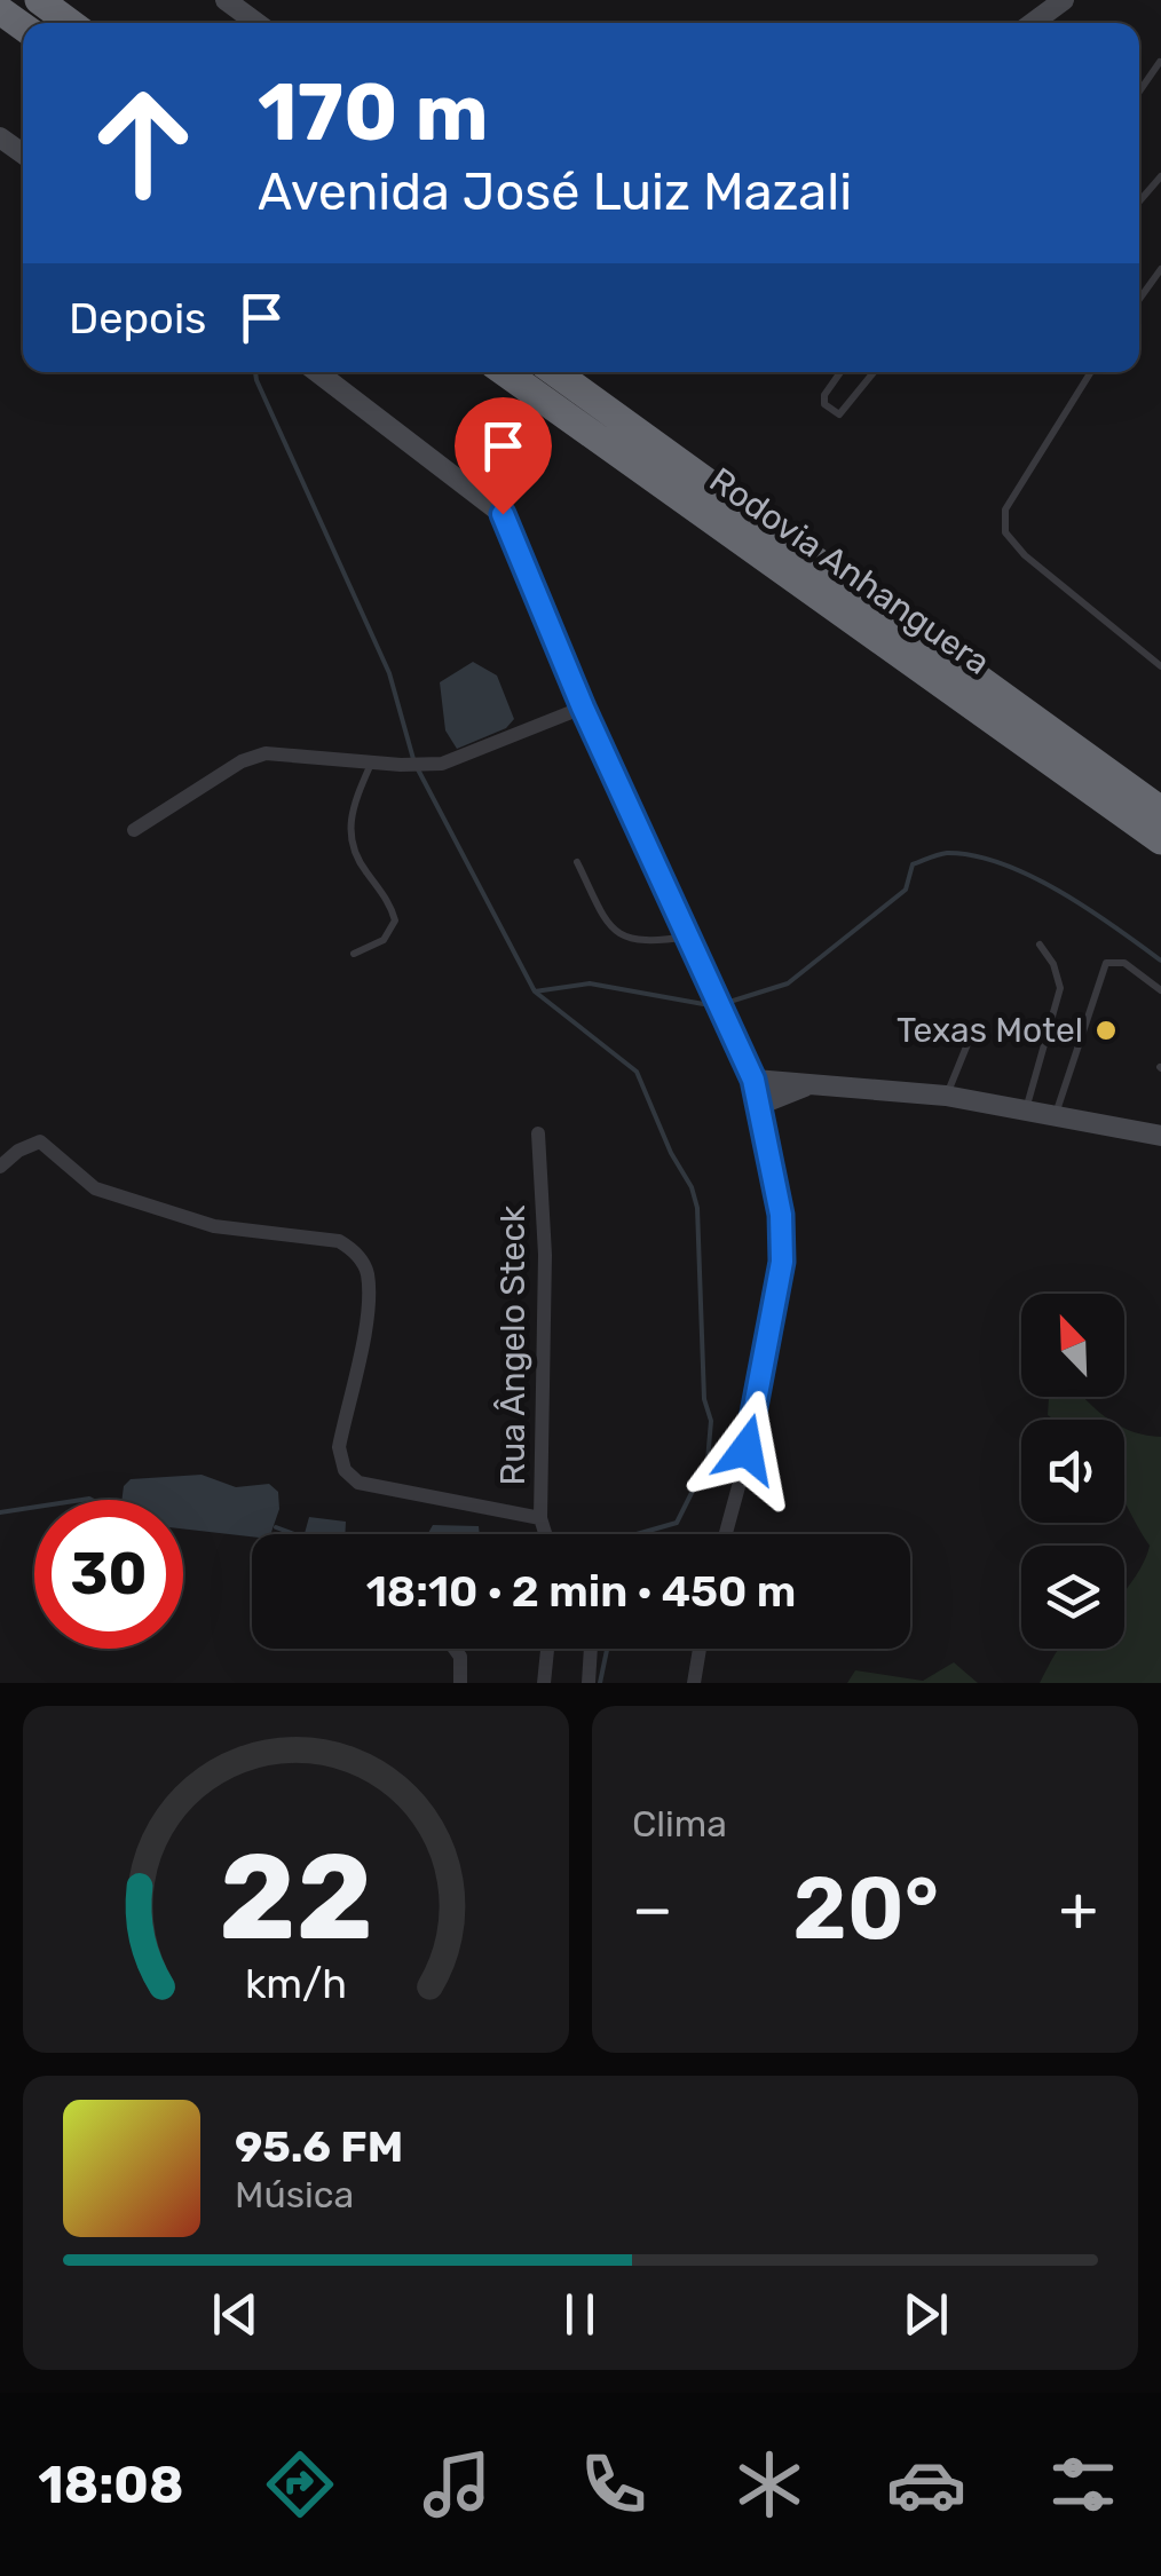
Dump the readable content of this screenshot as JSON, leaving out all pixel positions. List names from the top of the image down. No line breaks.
{"streets":{"highway":["Rodovia Anhanguera"],"street":["Rua Ângelo Steck"]},"places":["Texas Motel"],"north":"top left","page":{"turn":["170 m","Avenida José Luiz Mazali"],"then":"Depois","limit":"30","trip":"18:10 · 2 min · 450 m","tile":"Clima","heat":["−","20°","+"],"song":["95.6 FM","Música"],"tabs":"18:08","gauge":["22","km/h"]}}
